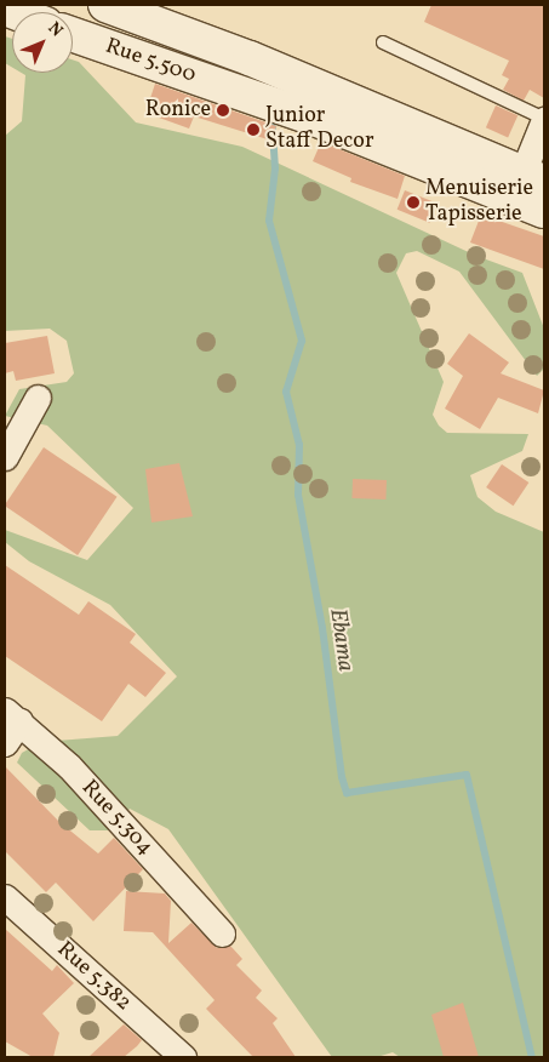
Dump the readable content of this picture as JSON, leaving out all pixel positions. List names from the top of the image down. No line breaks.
{"streets":{"main road":["Rue 5.500"],"street":["Rue 5.304","Rue 5.382"]},"water":["Ebama"],"places":["Ronice","Junior Staff Decor","Menuiserie Tapisserie"],"north":"top right"}
